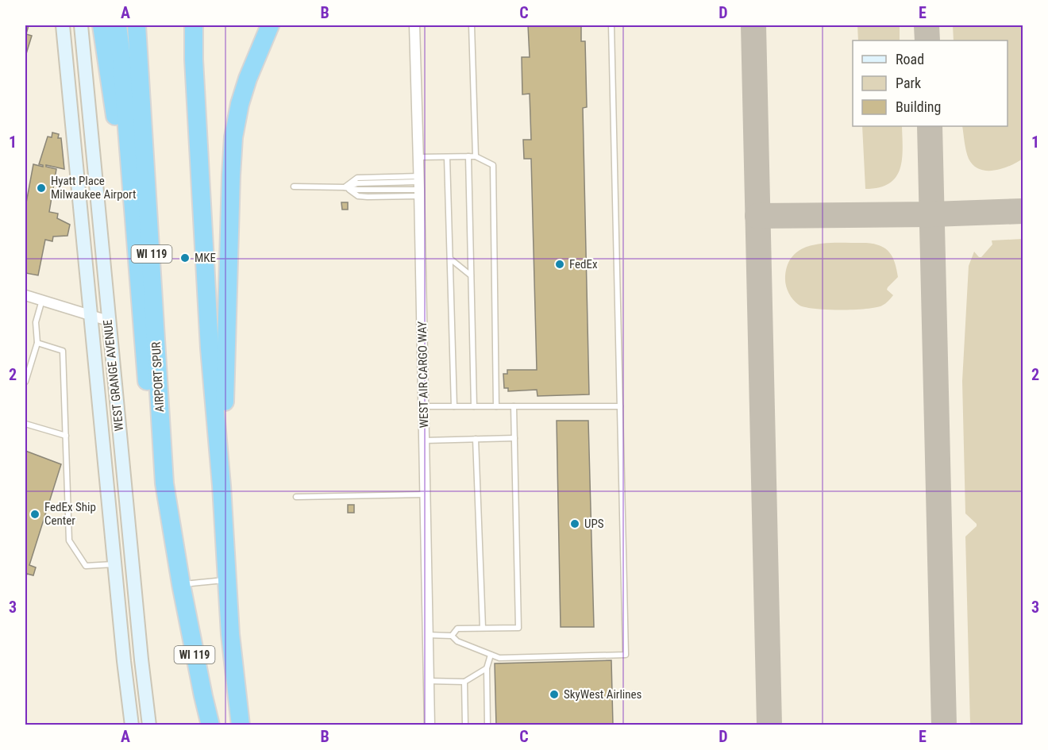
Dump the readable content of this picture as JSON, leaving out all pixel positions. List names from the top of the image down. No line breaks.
{"streets":{"highway":["WI 119","AIRPORT SPUR"],"street":["WEST AIR CARGO WAY","WEST GRANGE AVENUE"]},"places":["Hyatt Place Milwaukee Airport","MKE","FedEx","FedEx Ship Center","UPS","SkyWest Airlines"],"legend":["Road","Park","Building"],"grid":{"columns":["A","B","C","D","E"],"rows":["1","2","3"]}}
